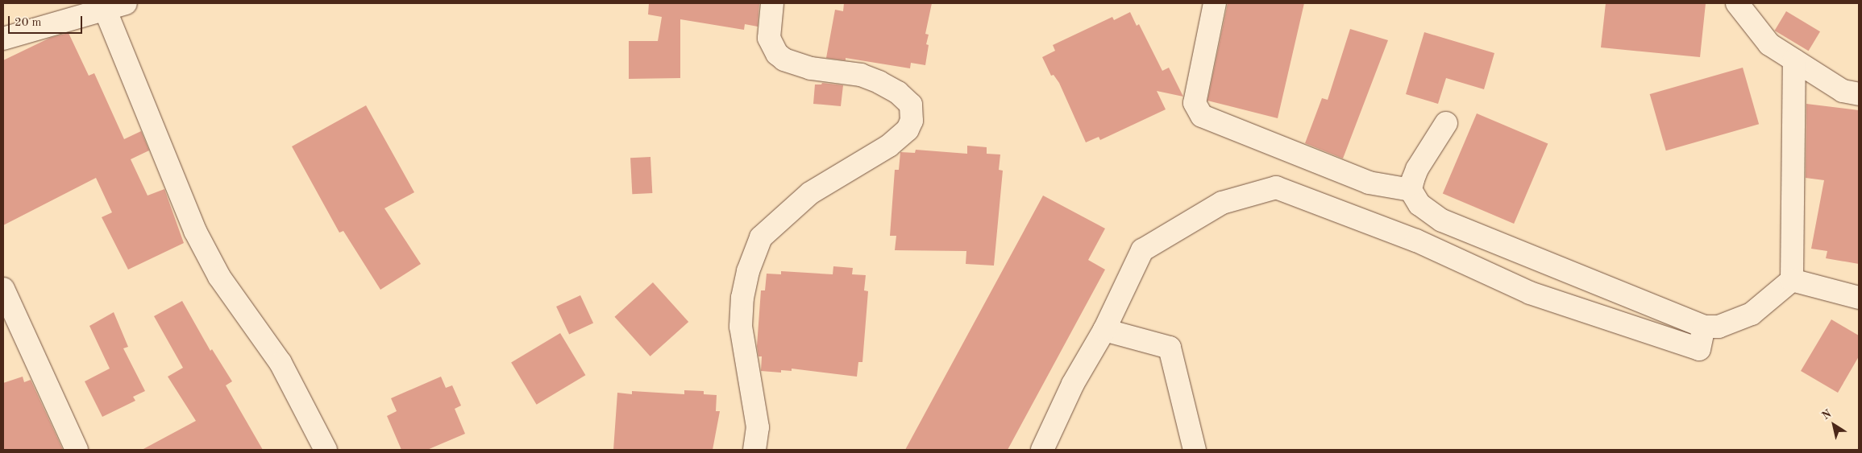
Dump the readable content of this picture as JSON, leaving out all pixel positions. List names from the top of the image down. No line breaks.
{"scale_bar":"20 m","north":"top left"}
